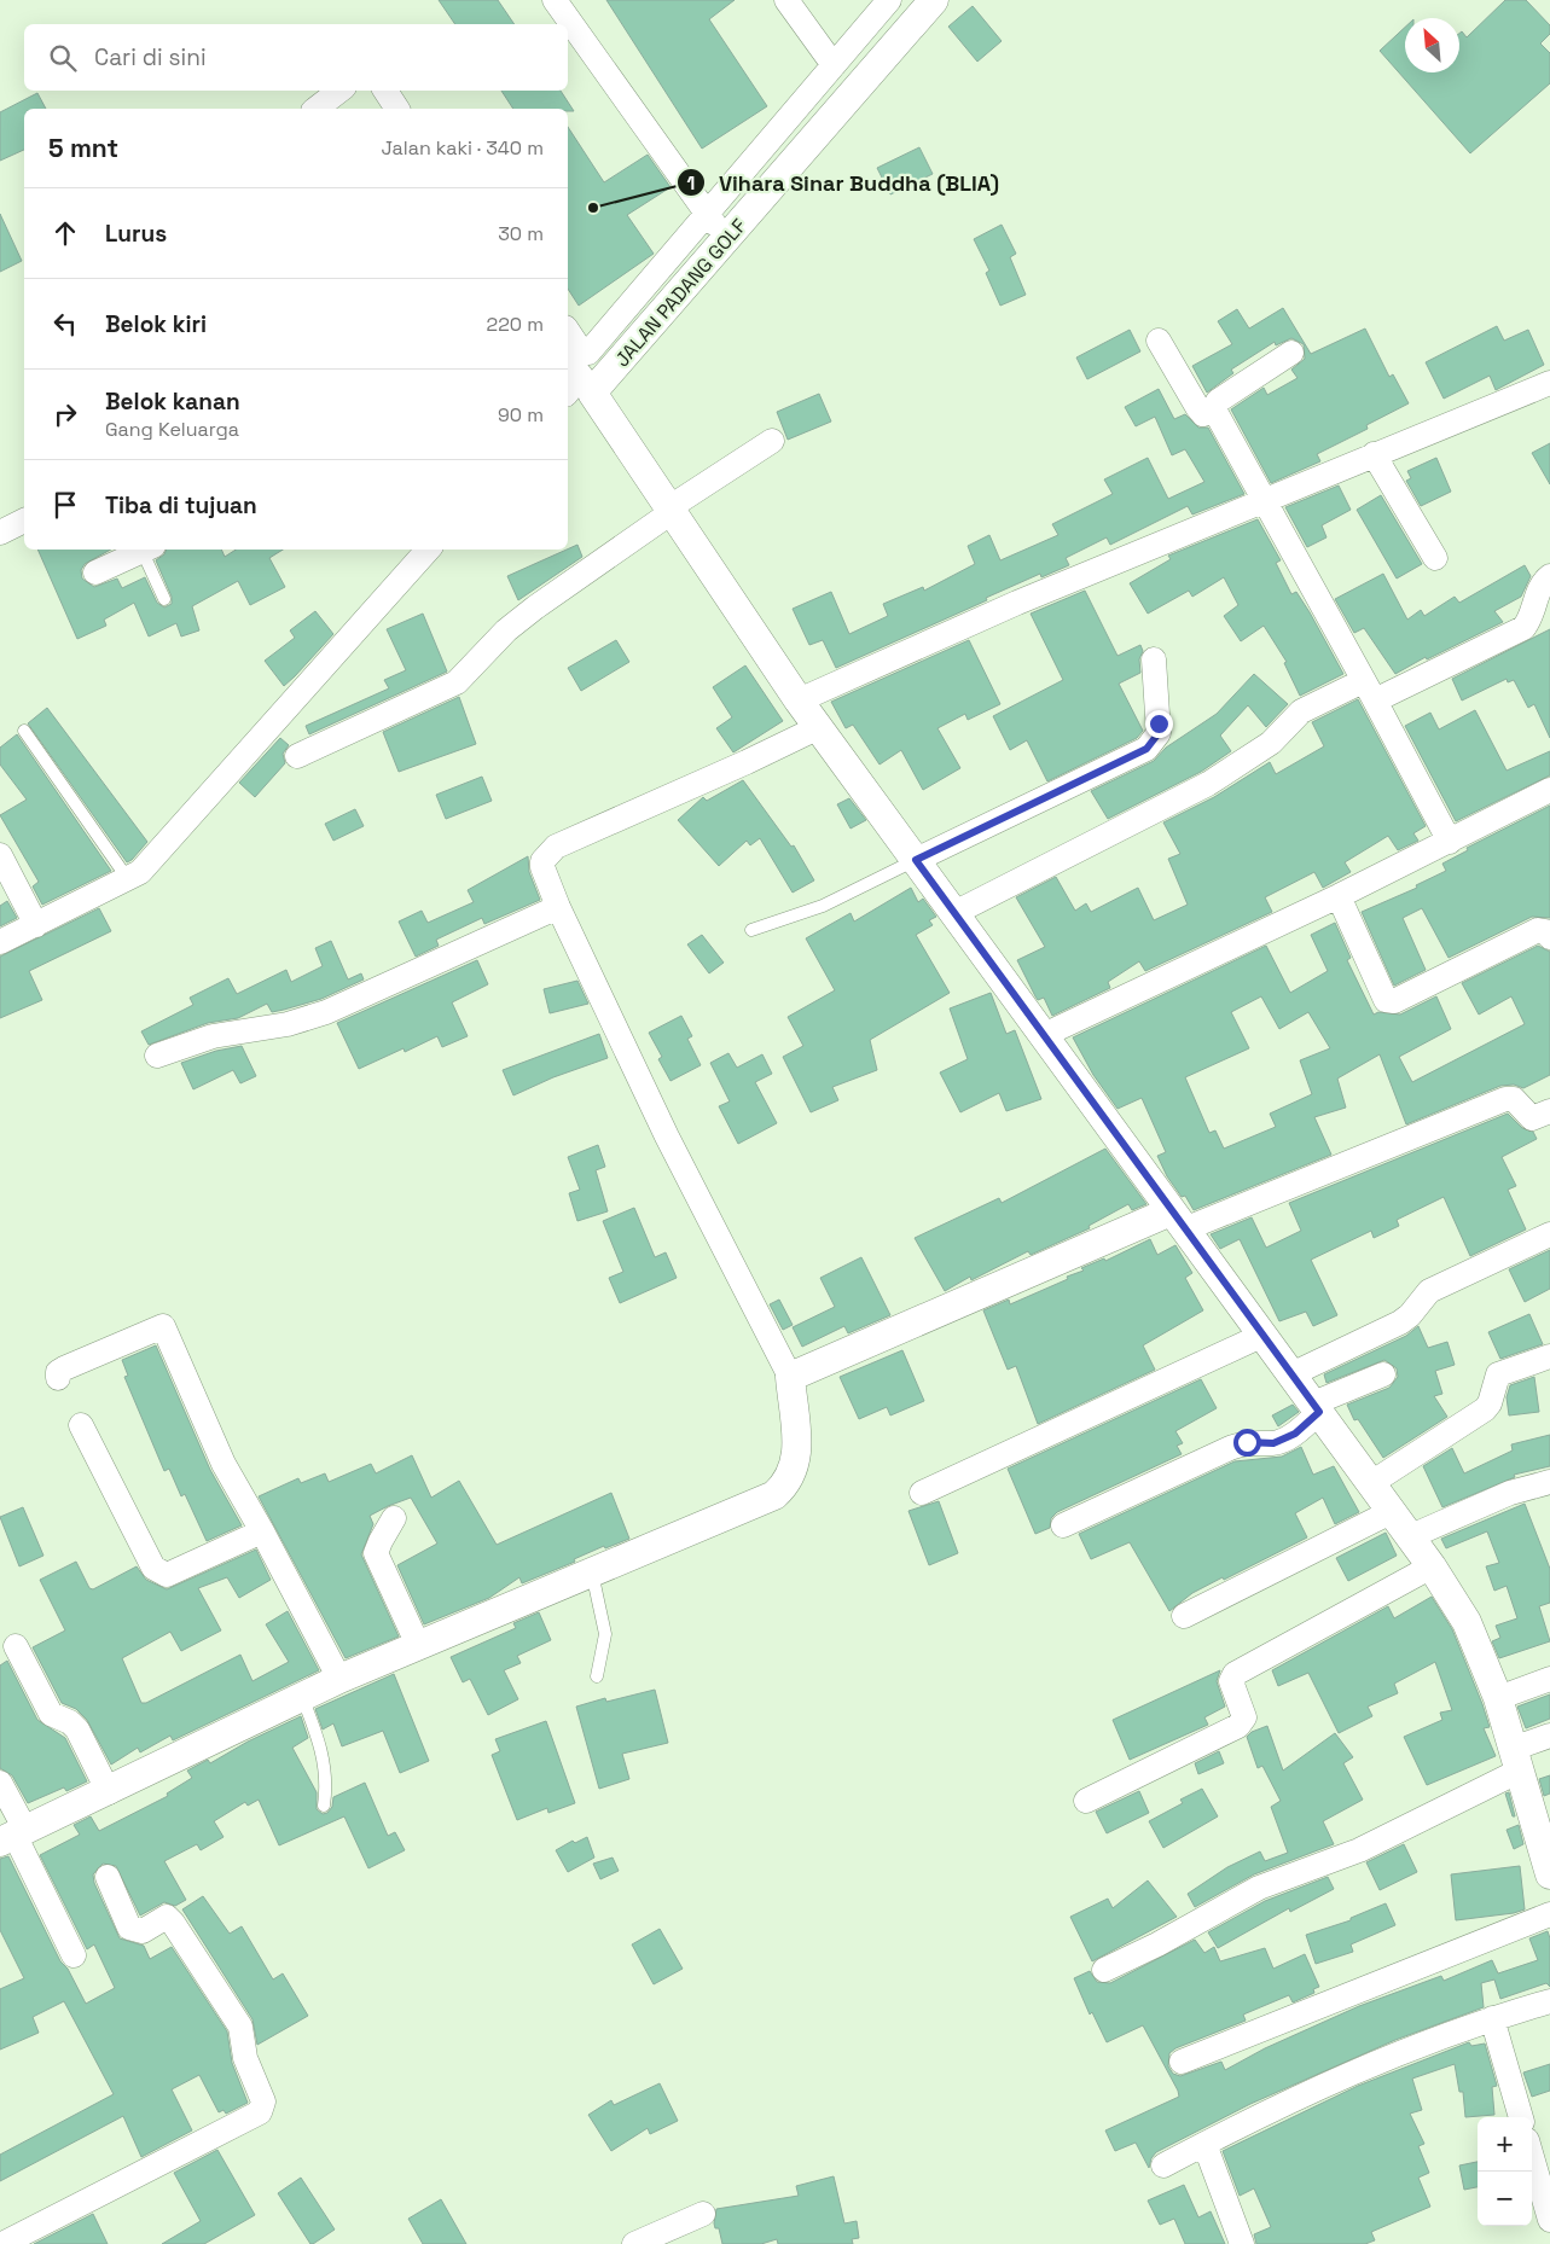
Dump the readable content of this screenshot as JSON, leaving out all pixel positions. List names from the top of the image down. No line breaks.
{"streets":{"street":["JALAN PADANG GOLF"]},"places":["Vihara Sinar Buddha (BLIA)"],"north":"top left","page":{"search":"Cari di sini","heading":["5 mnt","Jalan kaki · 340 m"],"list":[["Lurus","30 m"],["Belok kiri","220 m"],["Belok kanan","Gang Keluarga","90 m"],"Tiba di tujuan"],"map_buttons":["+","−"]}}
